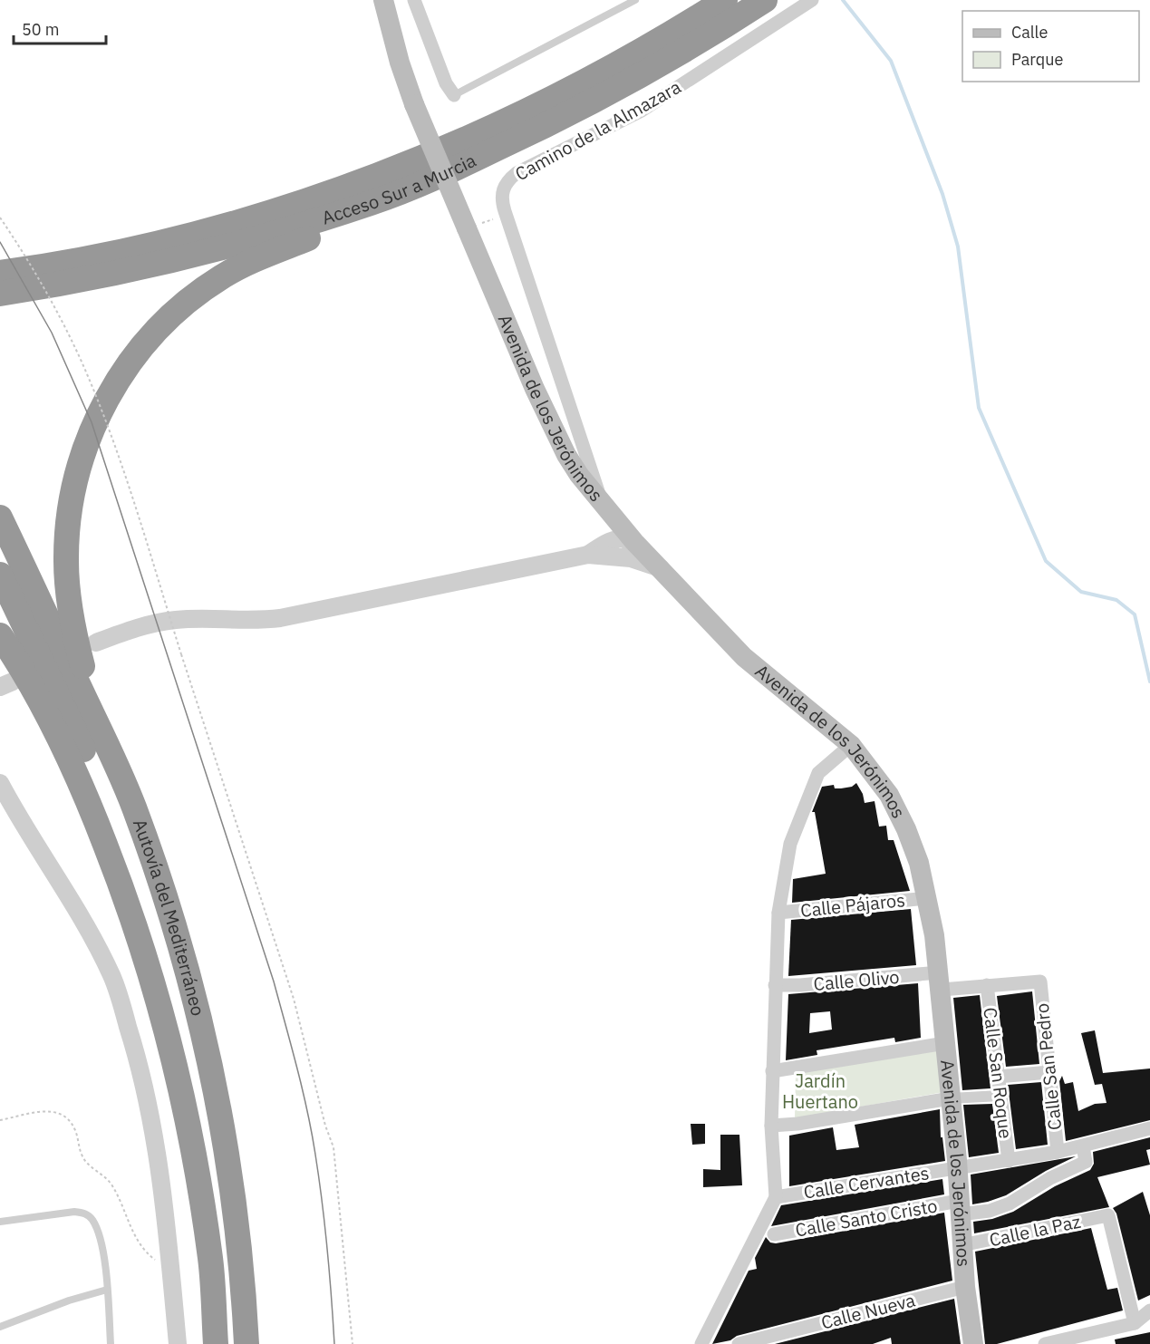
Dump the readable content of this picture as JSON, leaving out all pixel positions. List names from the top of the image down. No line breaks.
{"streets":{"highway":["Acceso Sur a Murcia","Autovía del Mediterráneo"],"main road":["Avenida de los Jerónimos"],"street":["Camino de la Almazara","Calle Pájaros","Calle Olivo","Calle San Pedro","Calle San Roque","Calle Cervantes","Calle Santo Cristo","Calle la Paz","Calle Nueva"]},"crossings":[["Camino de la Almazara","Avenida de los Jerónimos"],["Avenida de los Jerónimos","Calle Pájaros"],["Avenida de los Jerónimos","Calle Olivo"],["Avenida de los Jerónimos","Calle Cervantes"],["Avenida de los Jerónimos","Calle Santo Cristo"],["Avenida de los Jerónimos","Calle la Paz"],["Avenida de los Jerónimos","Calle Nueva"],["Calle Olivo","Calle San Pedro"],["Calle Olivo","Calle San Roque"],["Calle San Pedro","Calle Cervantes"],["Calle San Roque","Calle Cervantes"],["Calle Cervantes","Calle Santo Cristo"]],"parks":["Jardín Huertano"],"legend":["Calle","Parque"],"scale_bar":"50 m"}
